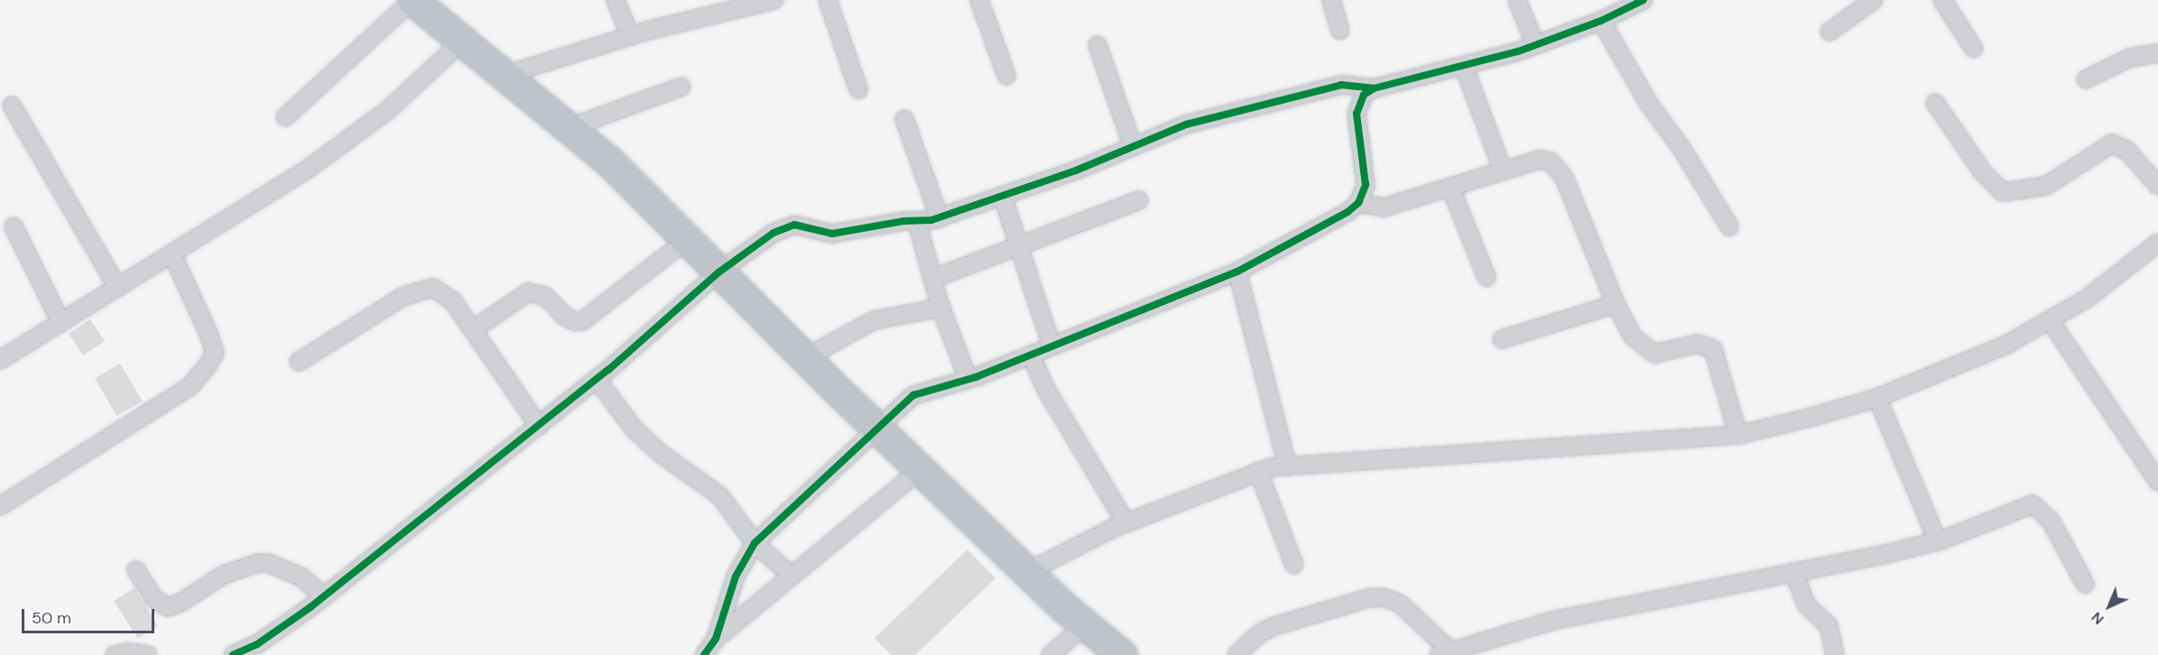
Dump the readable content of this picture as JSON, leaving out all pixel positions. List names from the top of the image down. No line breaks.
{"scale_bar":"50 m","north":"bottom left"}
